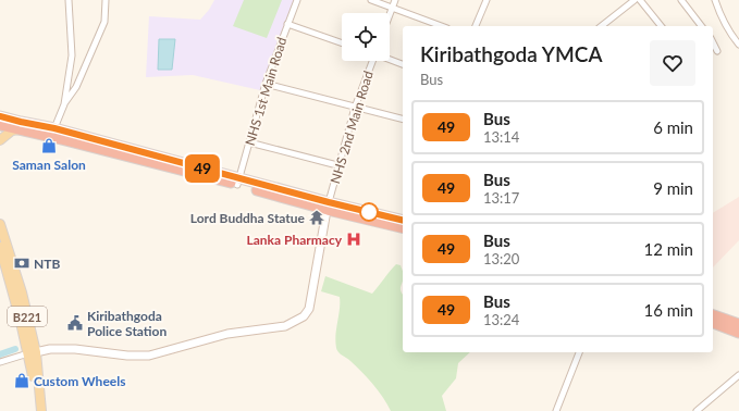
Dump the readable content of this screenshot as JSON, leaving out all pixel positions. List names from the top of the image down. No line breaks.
{"streets":{"main road":["B221"],"street":["NHS 1st Main Road","NHS 2nd Main Road"]},"places":{"shop":["Saman Salon","Custom Wheels"],"temple":["Lord Buddha Statue"],"hospital":["Lanka Pharmacy"],"bank":["NTB"],"public building":["Kiribathgoda Police Station"]},"lines":["bus line 49"],"page":{"on_map":"49","heading":["Kiribathgoda YMCA","Bus"],"list":[{"mark":"49","name":"Bus","note":"13:14","value":"6 min"},{"mark":"49","name":"Bus","note":"13:17","value":"9 min"},{"mark":"49","name":"Bus","note":"13:20","value":"12 min"},{"mark":"49","name":"Bus","note":"13:24","value":"16 min"}]}}
